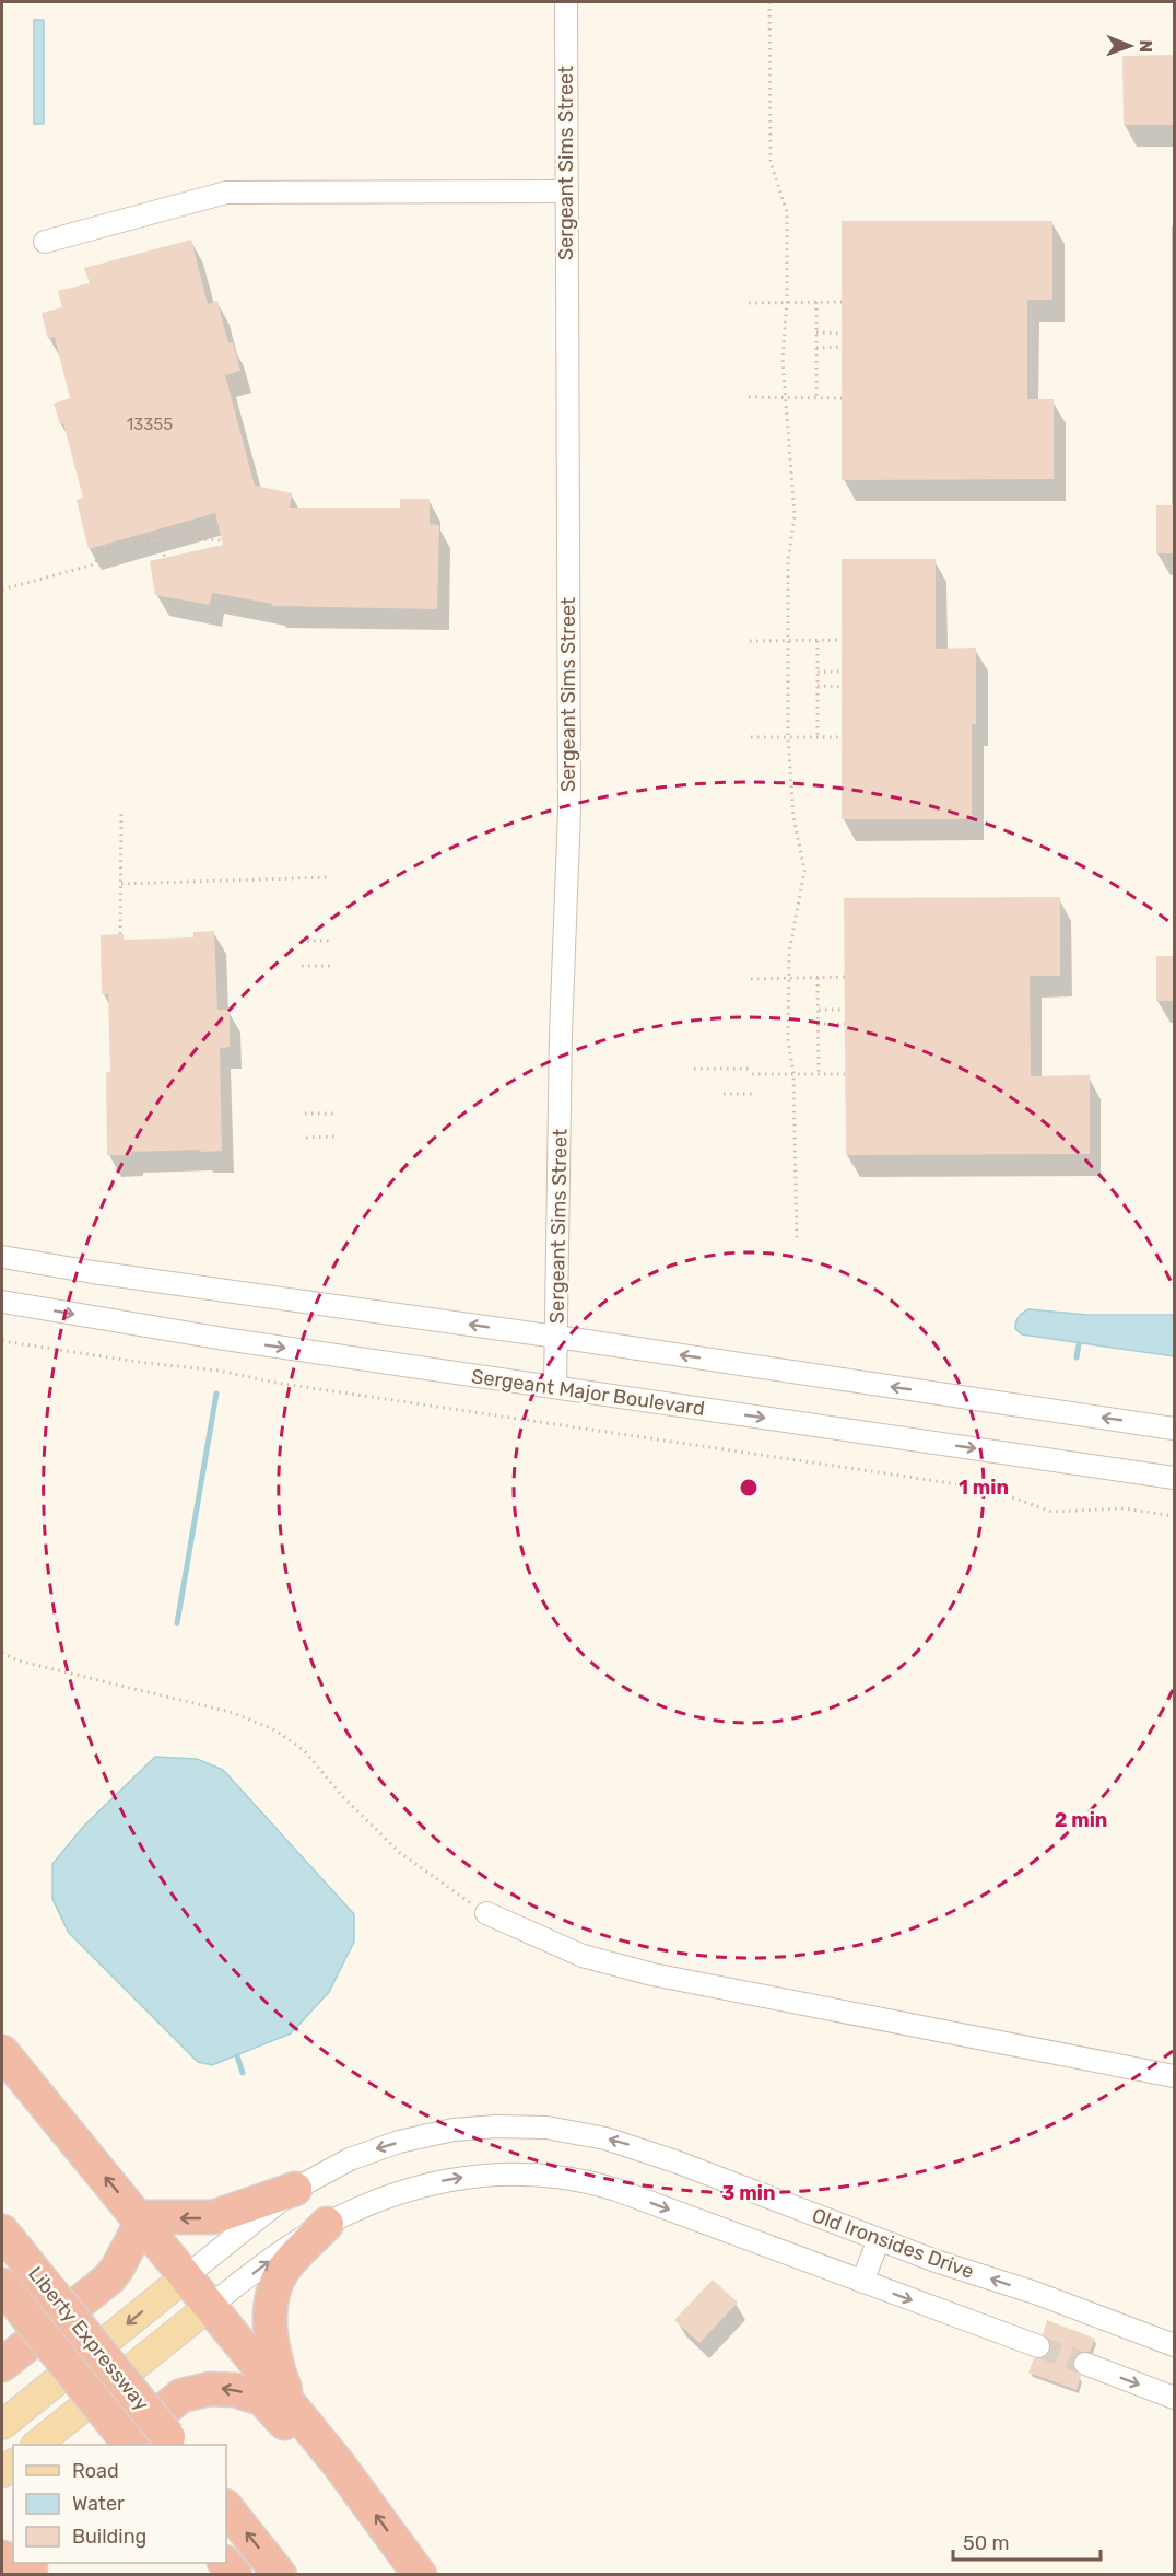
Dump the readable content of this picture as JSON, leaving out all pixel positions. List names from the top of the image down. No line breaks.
{"streets":{"highway":["Liberty Expressway"],"street":["Sergeant Sims Street","Sergeant Major Boulevard","Old Ironsides Drive"]},"crossings":[["Sergeant Sims Street","Sergeant Major Boulevard"]],"house_numbers":["13355"],"legend":["Road","Water","Building"],"scale_bar":"50 m","north":"right","rings":["1 min","2 min","3 min"]}
